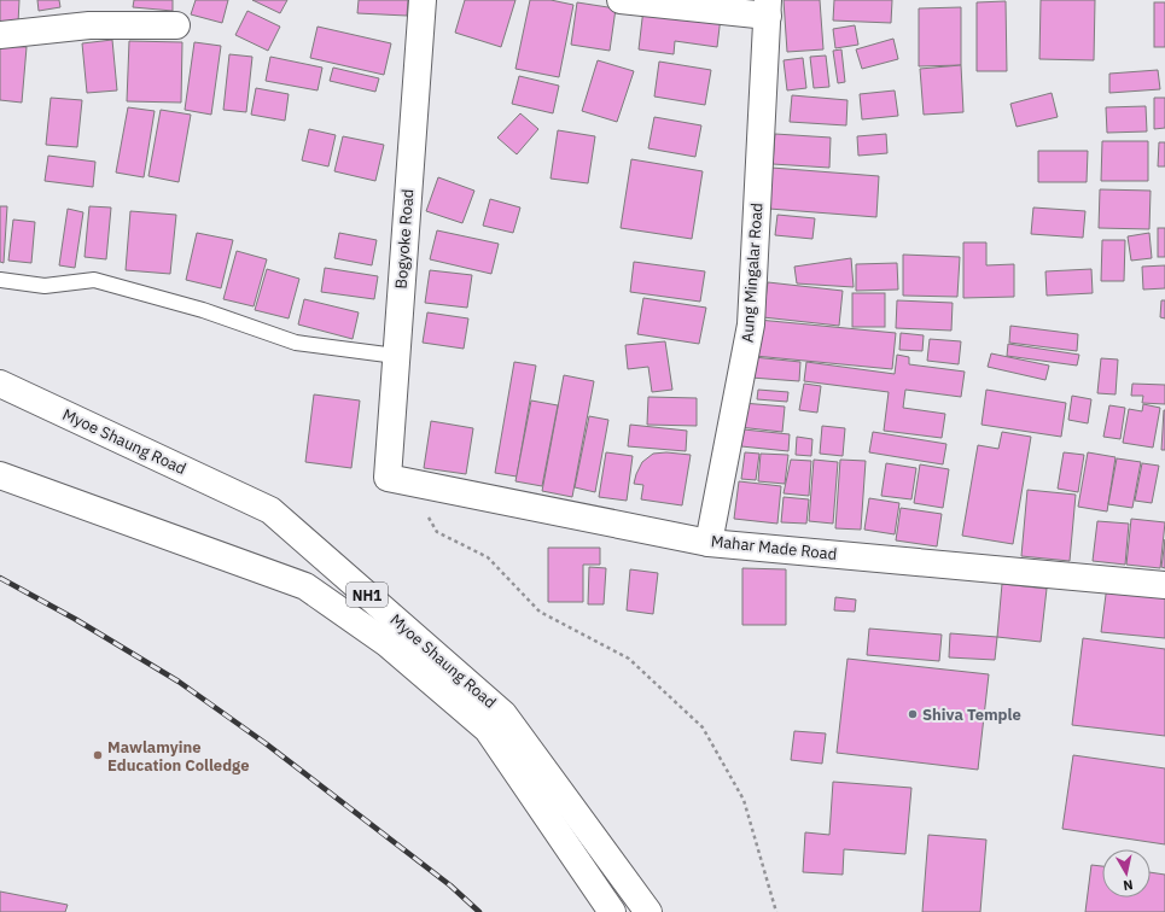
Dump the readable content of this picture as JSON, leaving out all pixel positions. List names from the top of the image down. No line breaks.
{"streets":{"main road":["Bogyoke Road","Aung Mingalar Road","Myoe Shaung Road","Mahar Made Road","NH1"]},"crossings":[["Bogyoke Road","Mahar Made Road"],["Aung Mingalar Road","Mahar Made Road"]],"places":["Shiva Temple","Mawlamyine Education Colledge"],"north":"bottom"}
